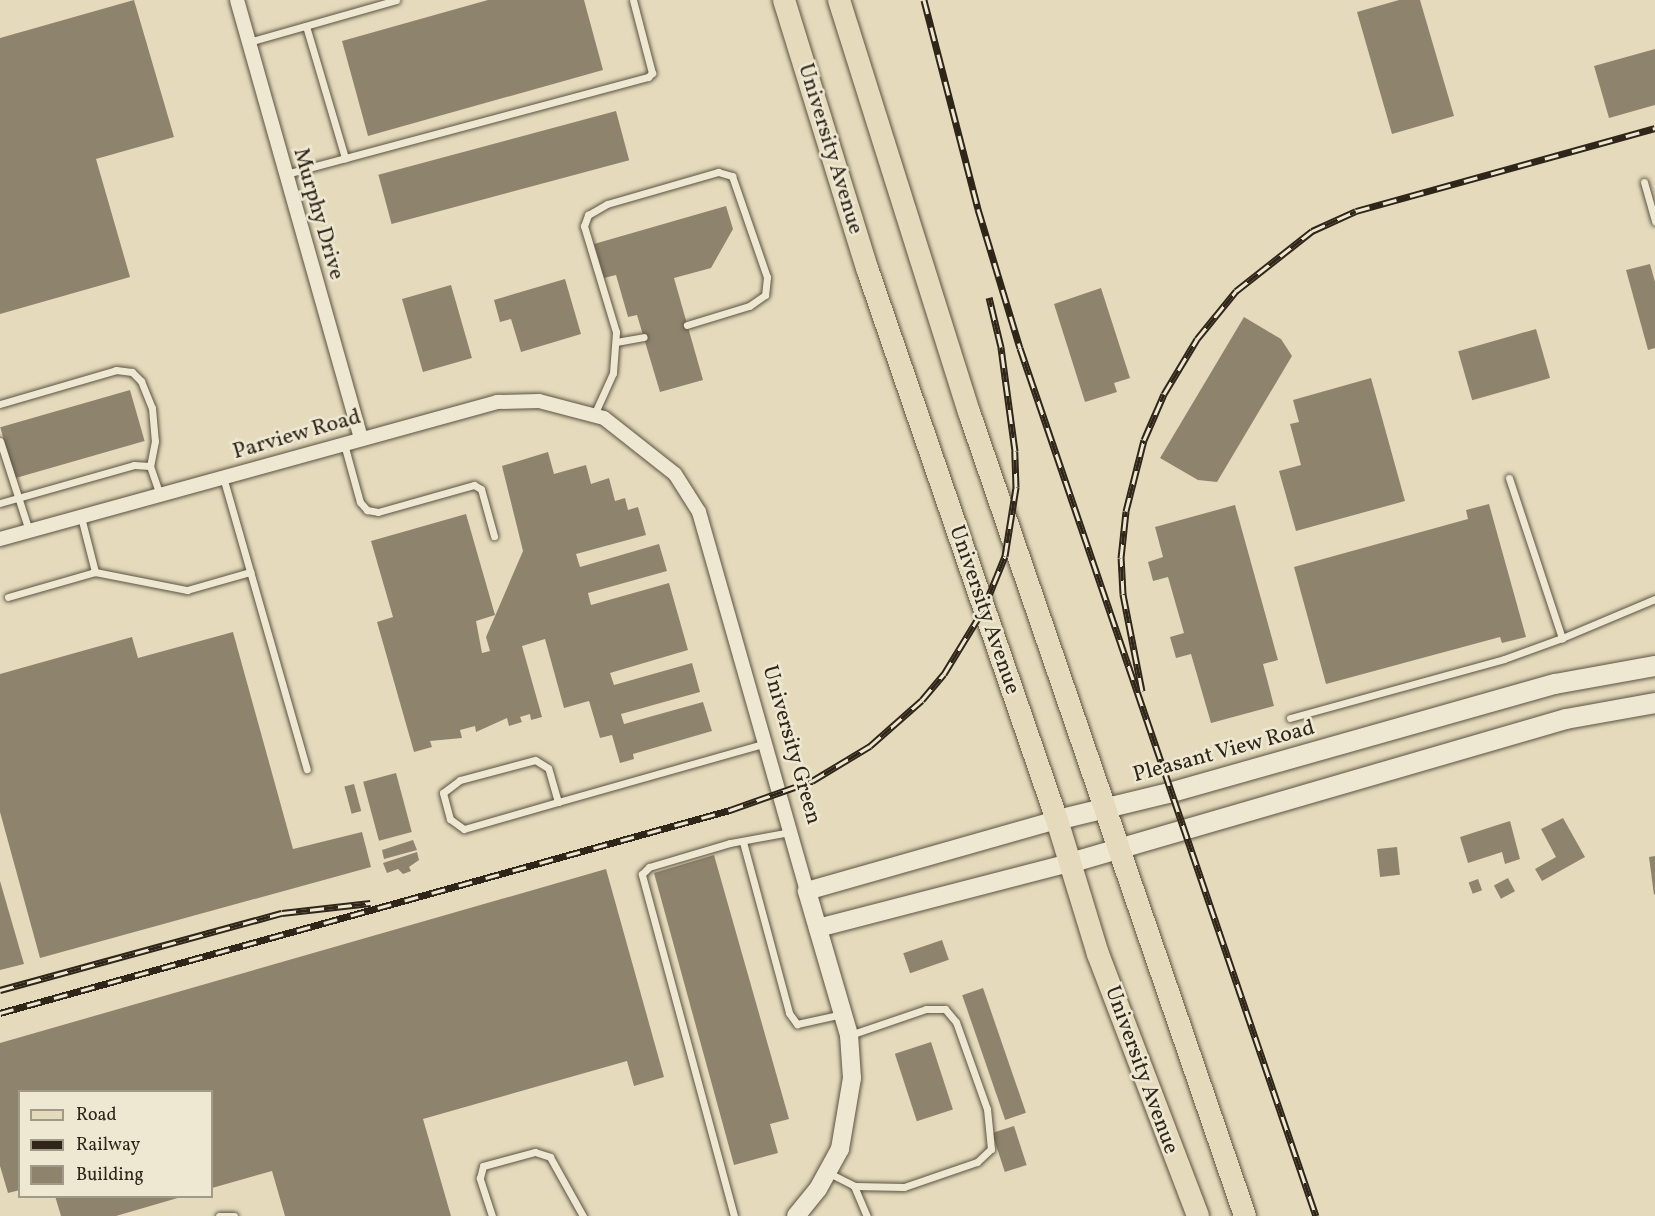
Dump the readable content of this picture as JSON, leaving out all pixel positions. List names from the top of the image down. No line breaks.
{"streets":{"main road":["University Avenue","Pleasant View Road"],"street":["Murphy Drive","Parview Road","University Green"]},"crossings":[["University Avenue","Pleasant View Road"],["Murphy Drive","Parview Road"],["Parview Road","University Green"],["University Green","Pleasant View Road"]],"legend":["Road","Railway","Building"]}
